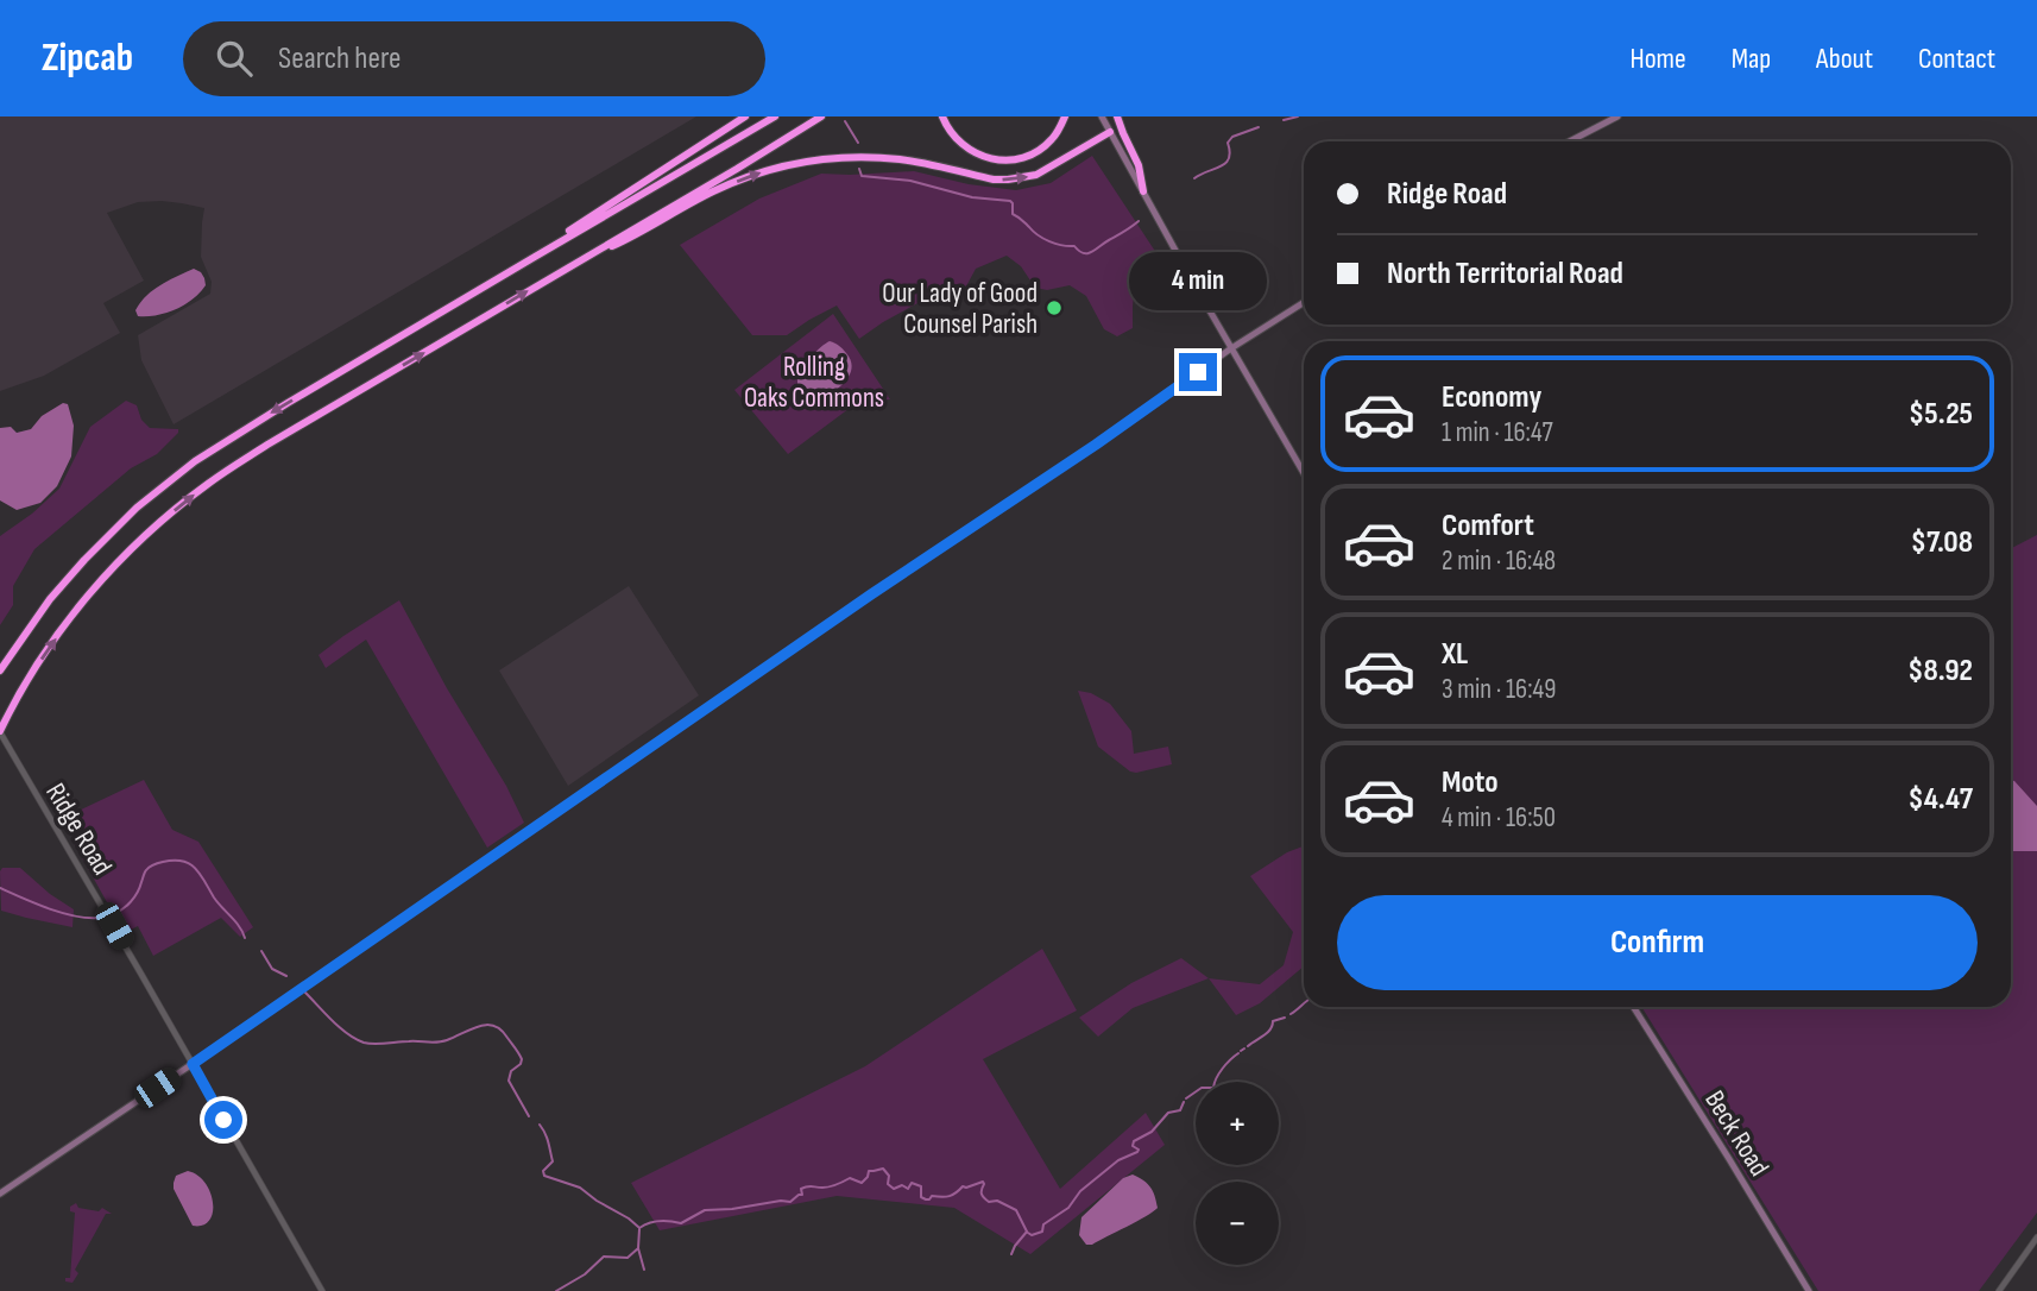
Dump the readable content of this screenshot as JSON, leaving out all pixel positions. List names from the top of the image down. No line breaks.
{"streets":{"main road":["Beck Road"],"street":["Ridge Road"]},"parks":["Rolling Oaks Commons"],"places":["Our Lady of Good Counsel Parish"],"page":{"header":"Zipcab","search":"Search here","nav":["Home","Map","About","Contact"],"banner":["Ridge Road","North Territorial Road"],"bubble":"4 min","list":[{"name":"Economy","note":"1 min · 16:47","value":"$5.25"},{"name":"Comfort","note":"2 min · 16:48","value":"$7.08"},{"name":"XL","note":"3 min · 16:49","value":"$8.92"},{"name":"Moto","note":"4 min · 16:50","value":"$4.47"}],"buttons":"Confirm","map_buttons":["+","−"]}}
